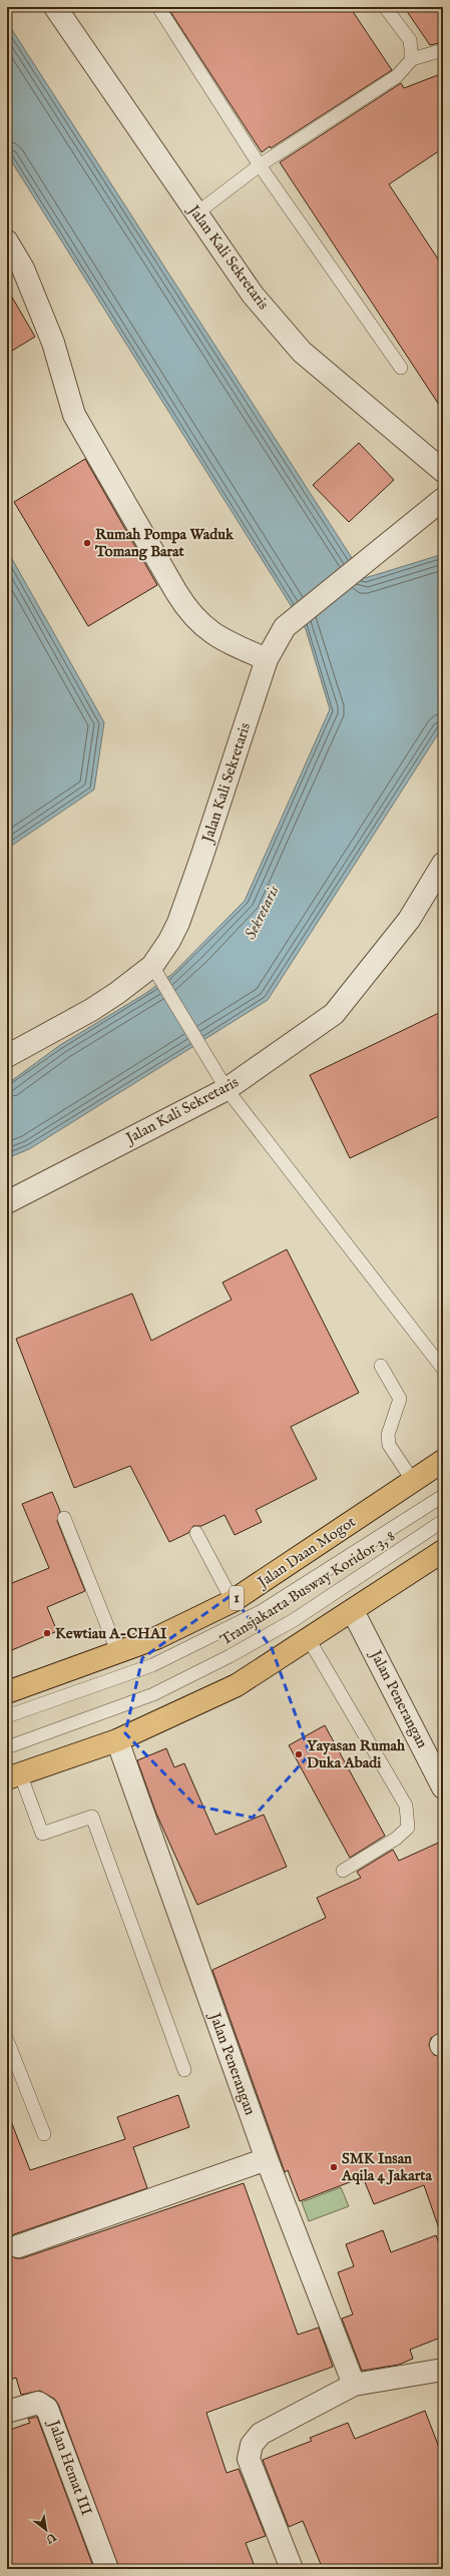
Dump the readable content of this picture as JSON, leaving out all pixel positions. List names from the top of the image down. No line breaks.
{"streets":{"highway":["Jalan Daan Mogot","1"],"street":["Jalan Kali Sekretaris","Jalan Penerangan","Jalan Hemat III"],"lane":["Transjakarta Busway Koridor 3, 8"]},"water":["Sekretaris"],"places":["Rumah Pompa Waduk Tomang Barat","Kewtiau A-CHAI","Yayasan Rumah Duka Abadi","SMK Insan Aqila 4 Jakarta"],"north":"bottom right"}
